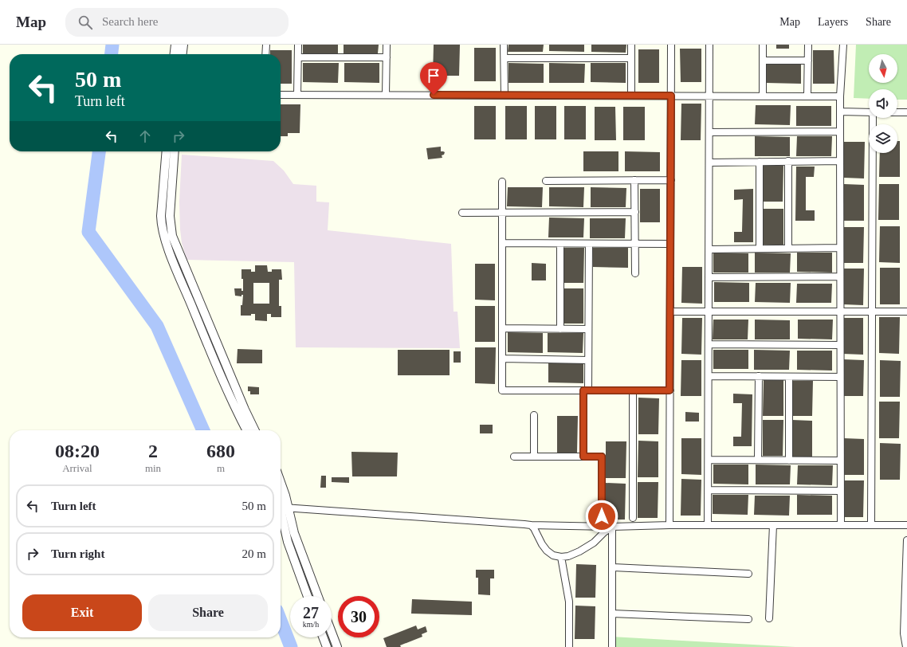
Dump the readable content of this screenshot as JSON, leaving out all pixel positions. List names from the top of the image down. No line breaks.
{"north":"bottom","page":{"header":"Map","search":"Search here","nav":["Map","Layers","Share"],"turn":["50 m","Turn left"],"eta":["08:20","Arrival","2","min","680","m"],"list":[{"name":"Turn left","value":"50 m"},{"name":"Turn right","value":"20 m"}],"buttons":["Exit","Share"],"speed":"27 km/h","limit":"30"}}
